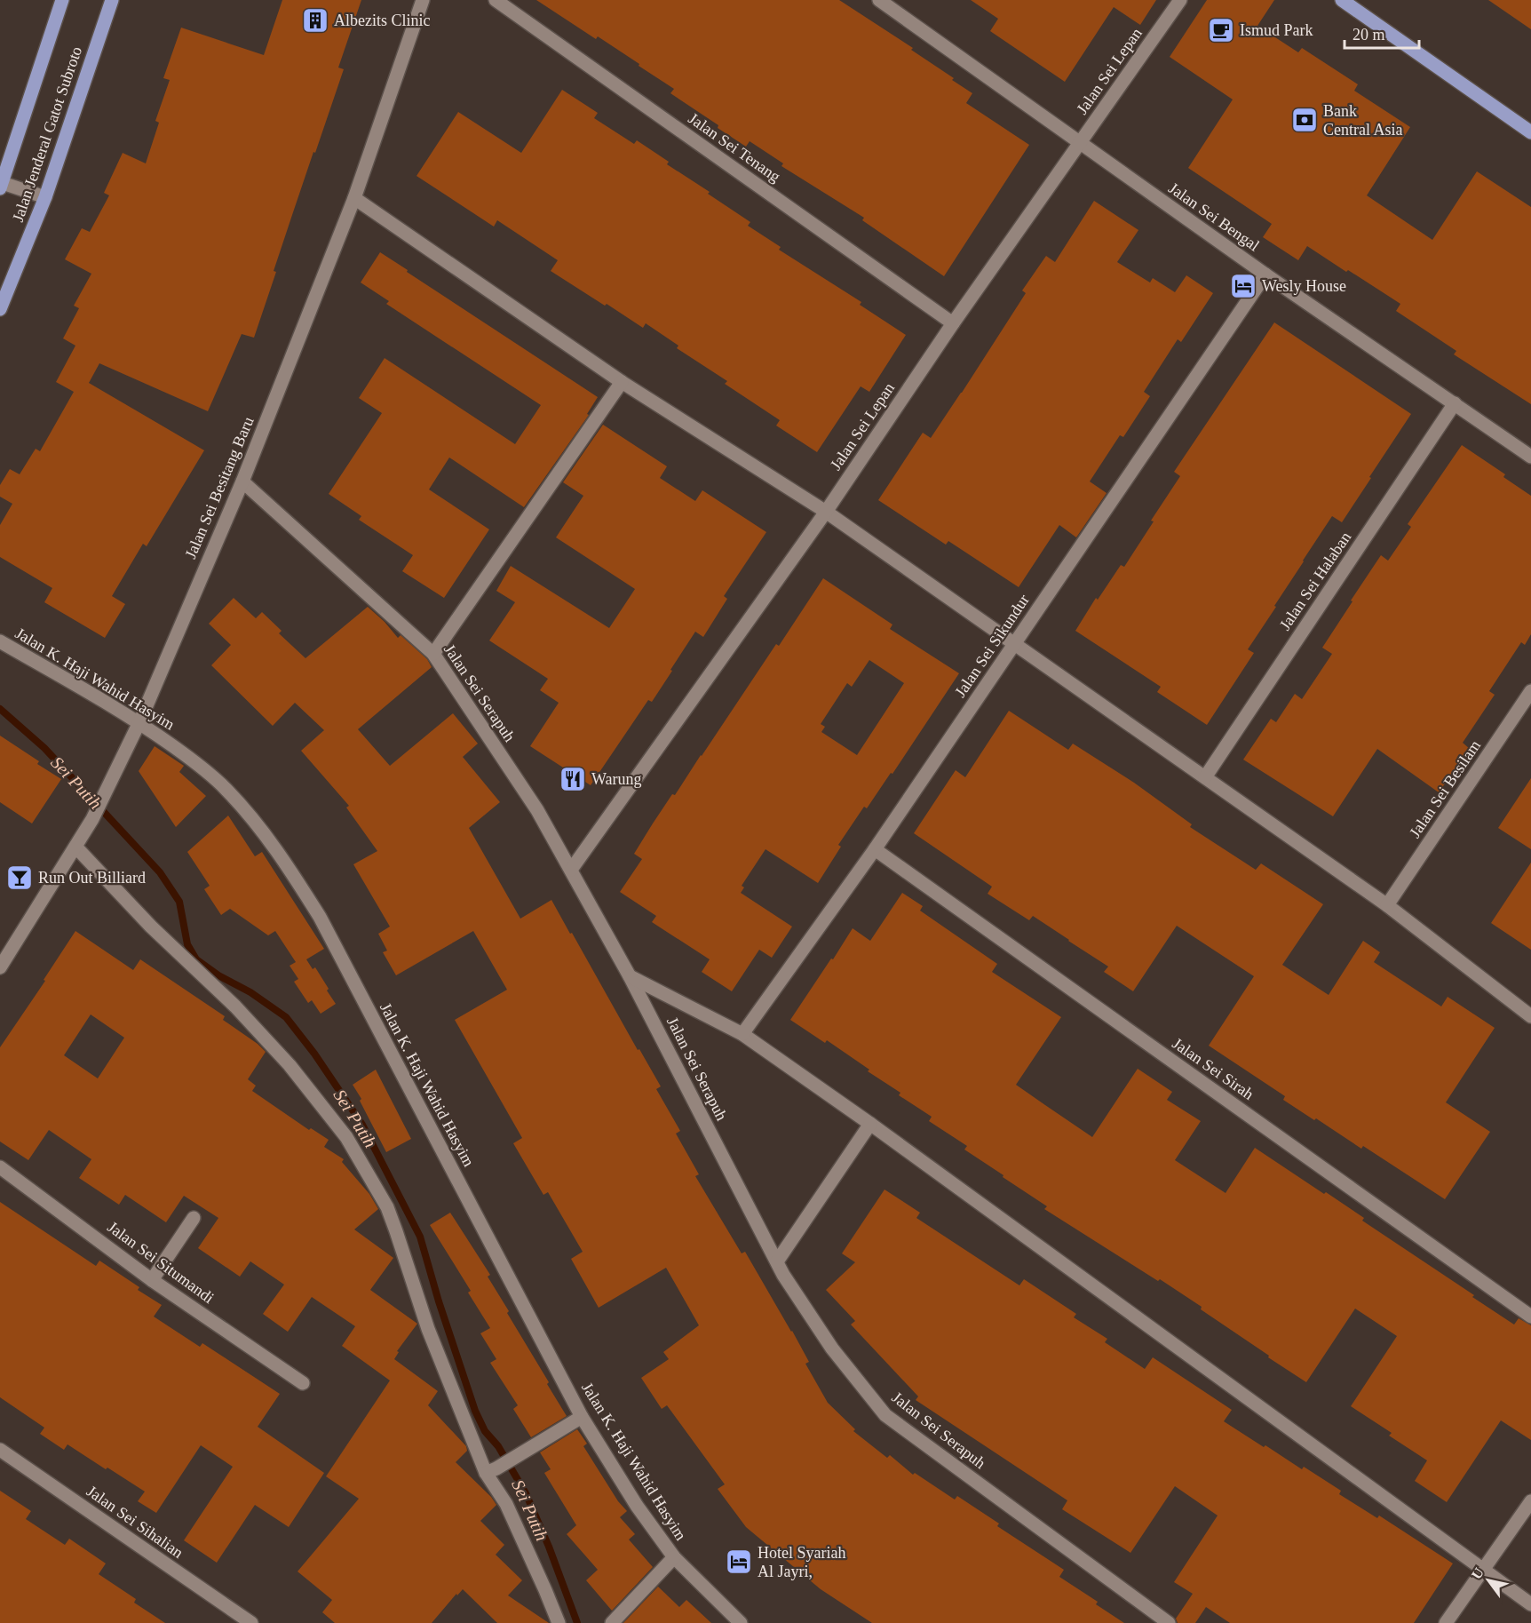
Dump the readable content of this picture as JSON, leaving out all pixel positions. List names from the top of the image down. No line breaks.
{"streets":{"main road":["Jalan Jenderal Gatot Subroto"],"street":["Jalan Sei Lepan","Jalan Sei Tenang","Jalan Sei Bengal","Jalan Sei Besitang Baru","Jalan Sei Halaban","Jalan Sei Sikundur","Jalan K. Haji Wahid Hasyim","Jalan Sei Serapuh","Jalan Sei Besilam","Jalan Sei Sirah","Jalan Sei Situmandi","Jalan Sei Sihalian"]},"crossings":[["Jalan Sei Lepan","Jalan Sei Tenang"],["Jalan Sei Lepan","Jalan Sei Bengal"],["Jalan Sei Lepan","Jalan Sei Serapuh"],["Jalan Sei Bengal","Jalan Sei Halaban"],["Jalan Sei Bengal","Jalan Sei Sikundur"],["Jalan Sei Besitang Baru","Jalan K. Haji Wahid Hasyim"],["Jalan Sei Besitang Baru","Jalan Sei Serapuh"],["Jalan Sei Sikundur","Jalan Sei Sirah"]],"water":["Sei Putih"],"places":{"building":["Albezits Clinic"],"cafe":["Ismud Park"],"bank":["Bank Central Asia"],"hotel":["Wesly House","Hotel Syariah Al Jayri,"],"restaurant":["Warung"],"bar":["Run Out Billiard"]},"scale_bar":"20 m","north":"top left"}
